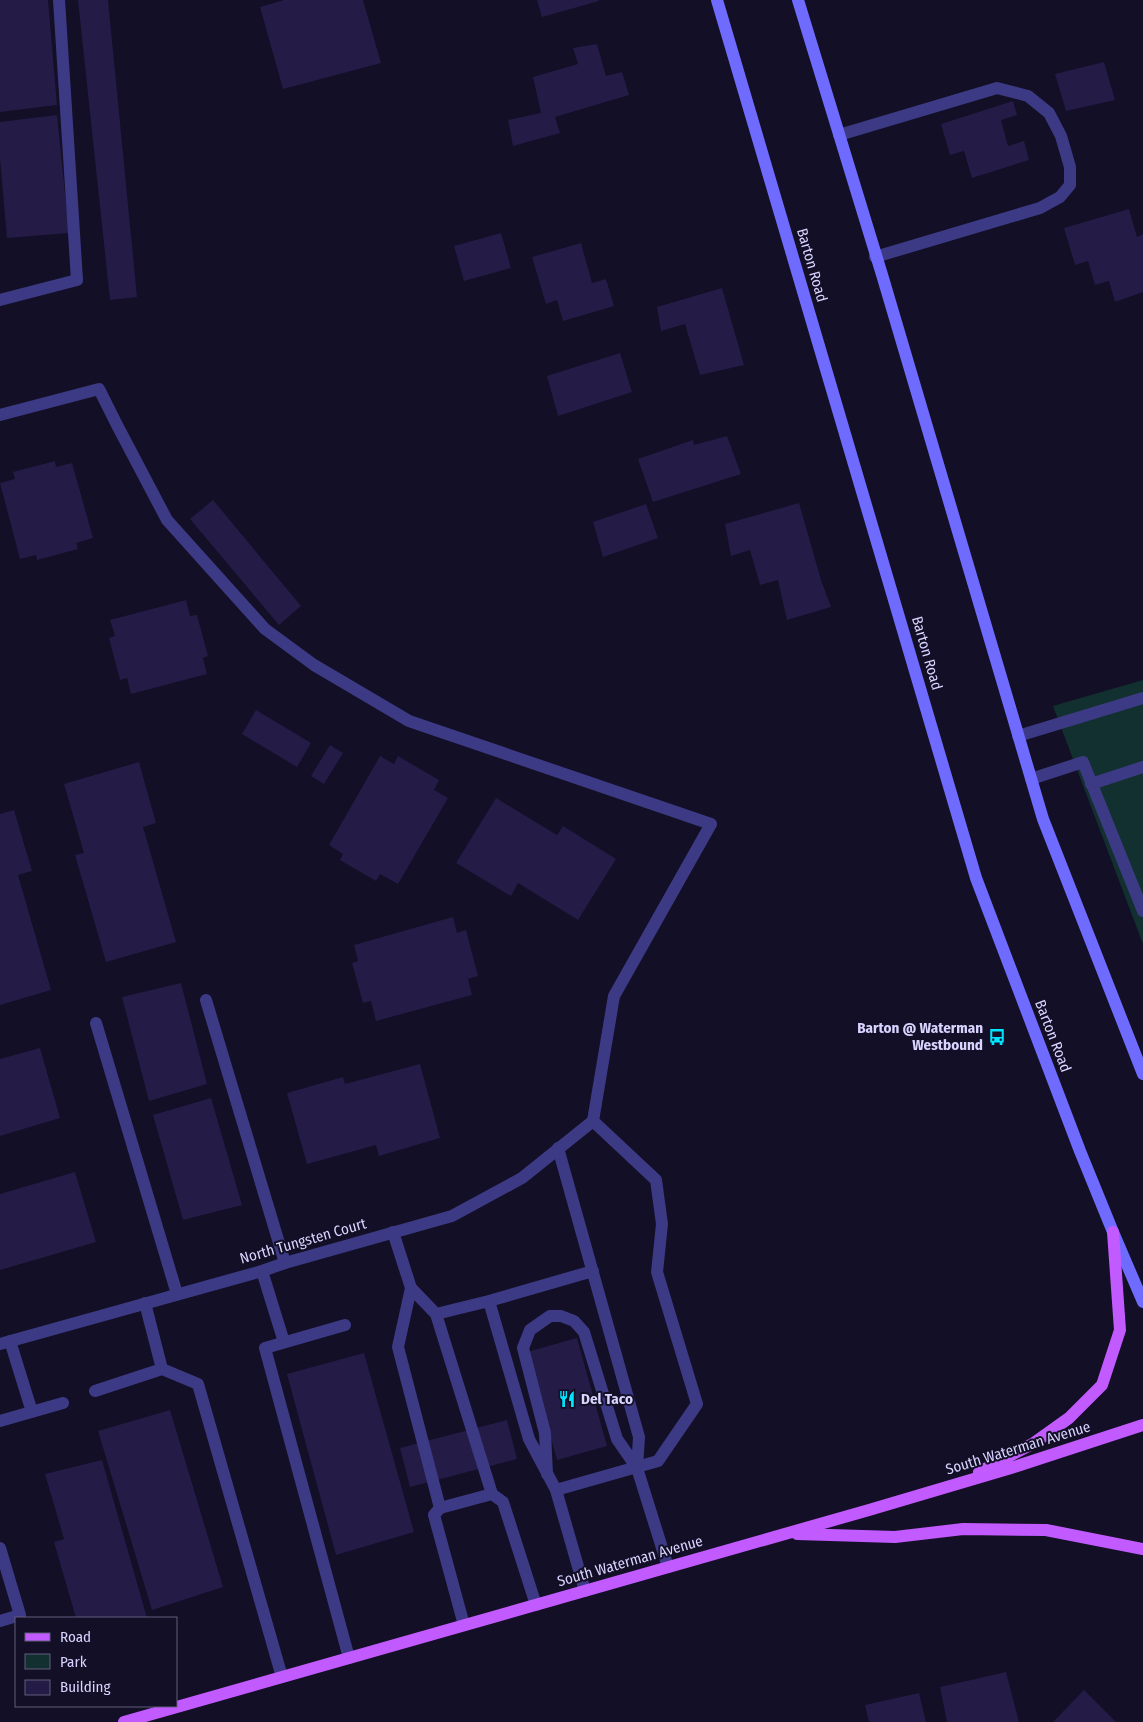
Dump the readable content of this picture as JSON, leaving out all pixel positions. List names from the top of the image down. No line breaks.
{"streets":{"main road":["Barton Road","South Waterman Avenue"],"street":["North Tungsten Court"]},"places":{"bus stop":["Barton @ Waterman Westbound"],"restaurant":["Del Taco"]},"legend":["Road","Park","Building"]}
